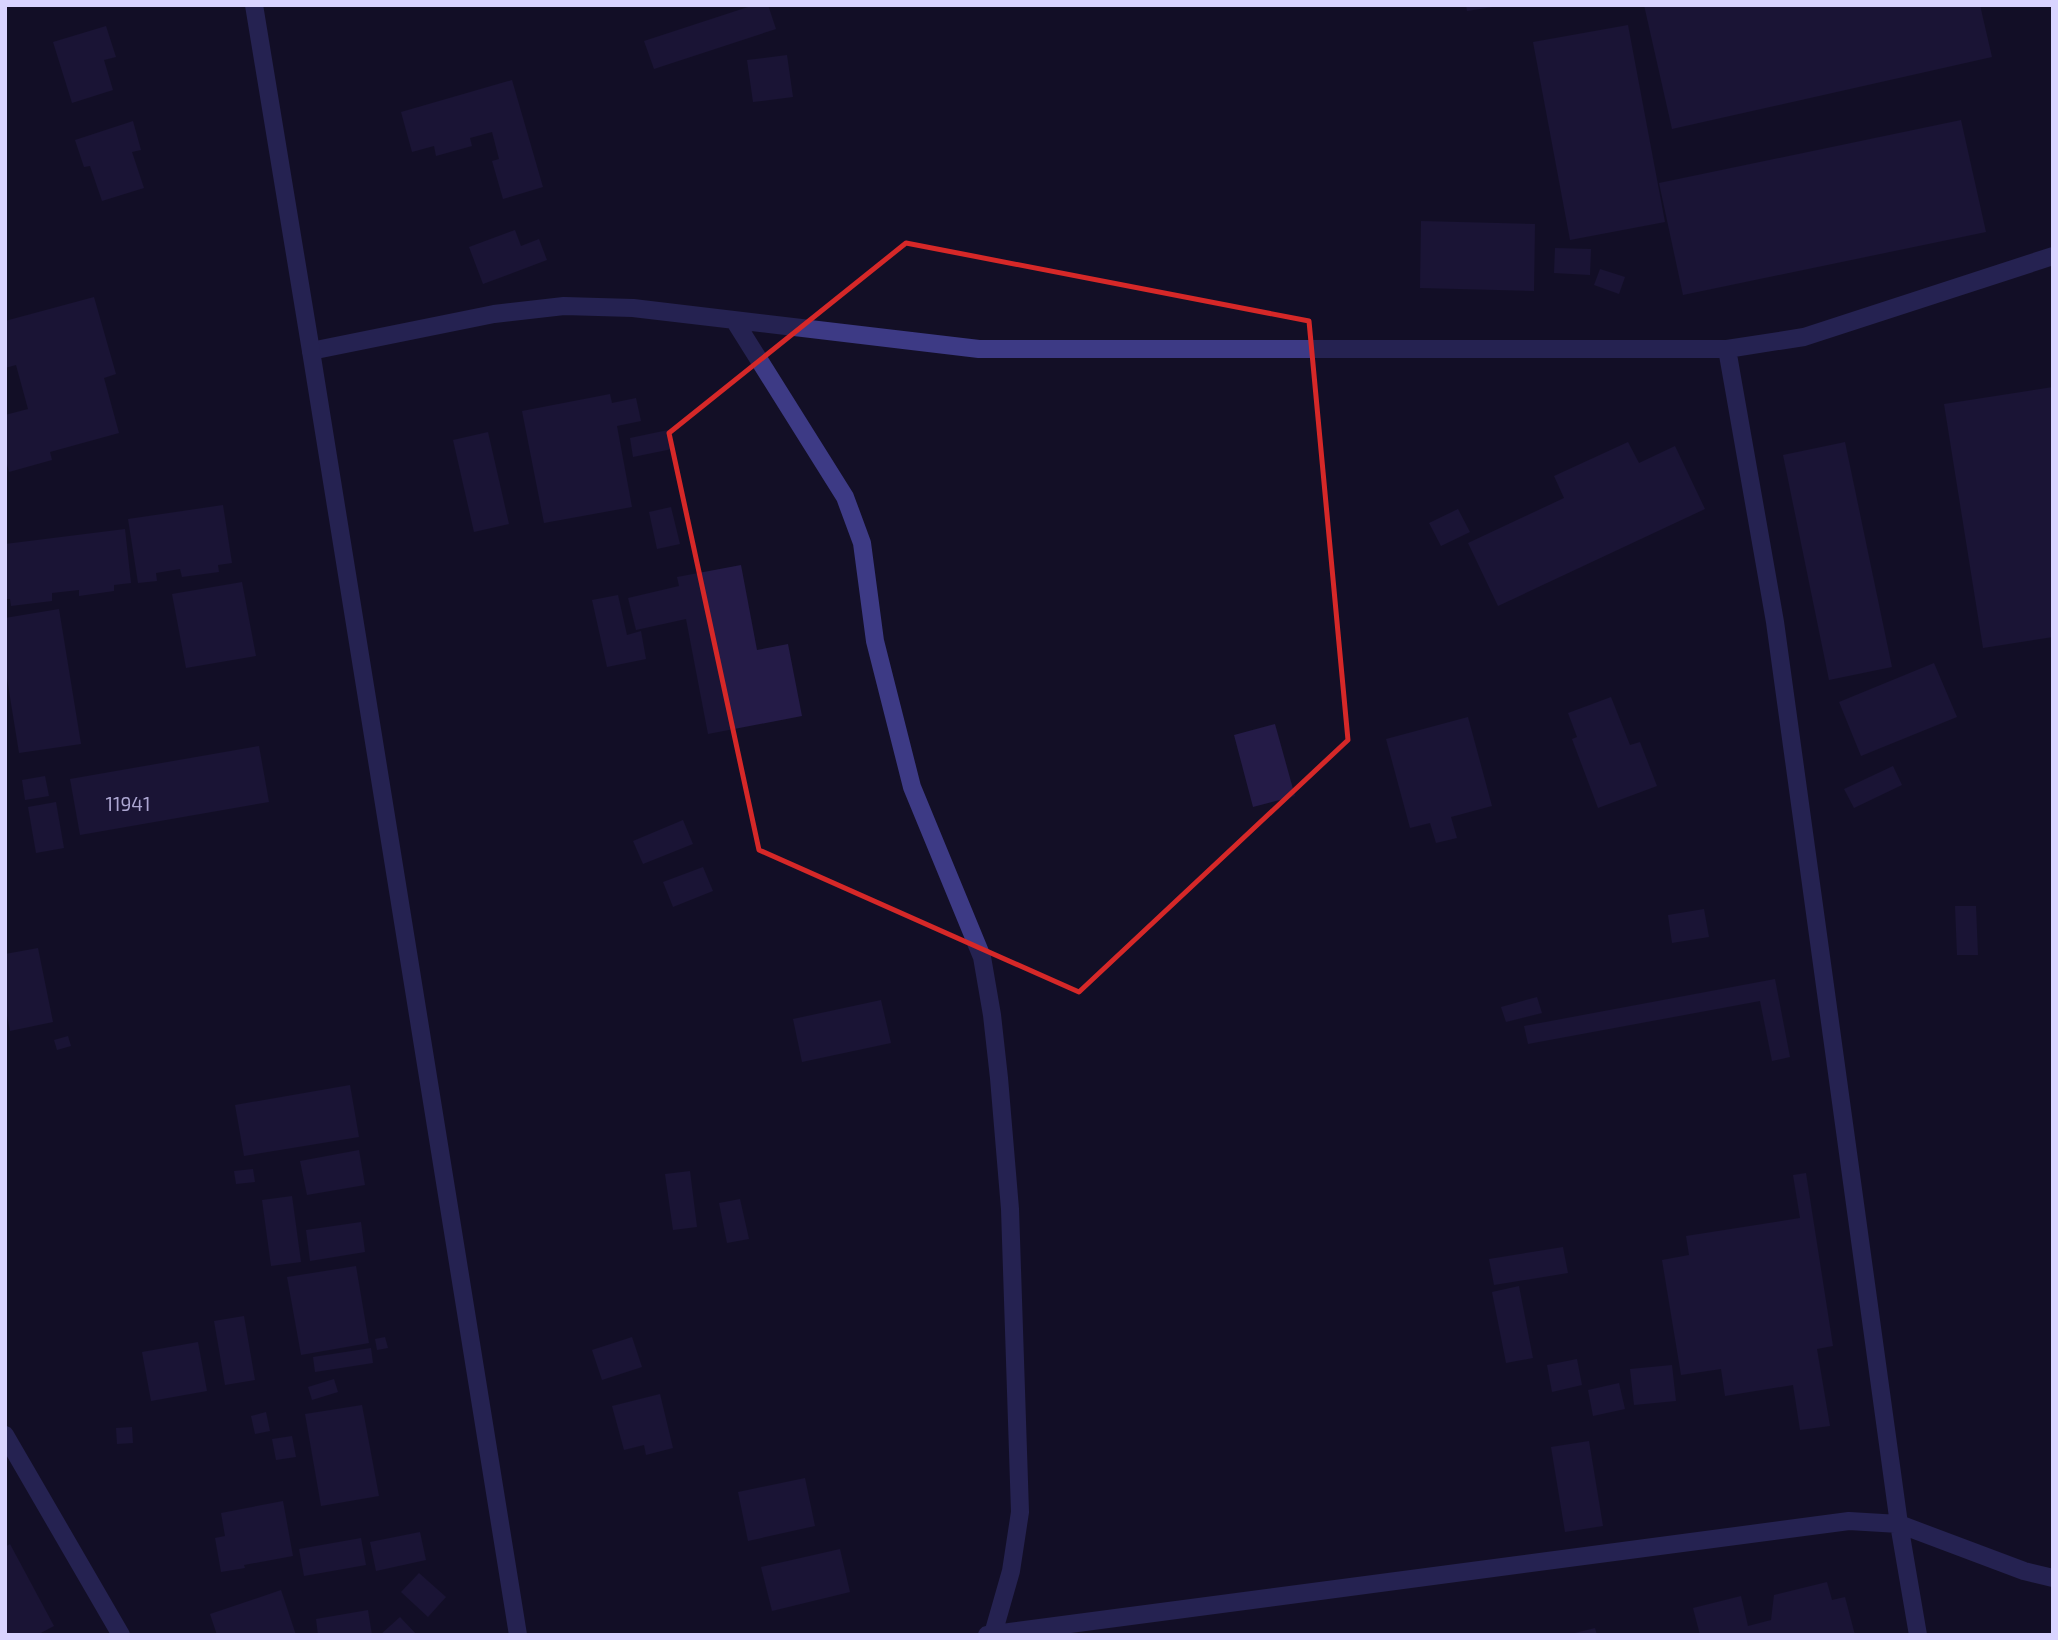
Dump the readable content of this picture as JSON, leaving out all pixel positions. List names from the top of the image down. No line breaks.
{"house_numbers":["11941"]}
